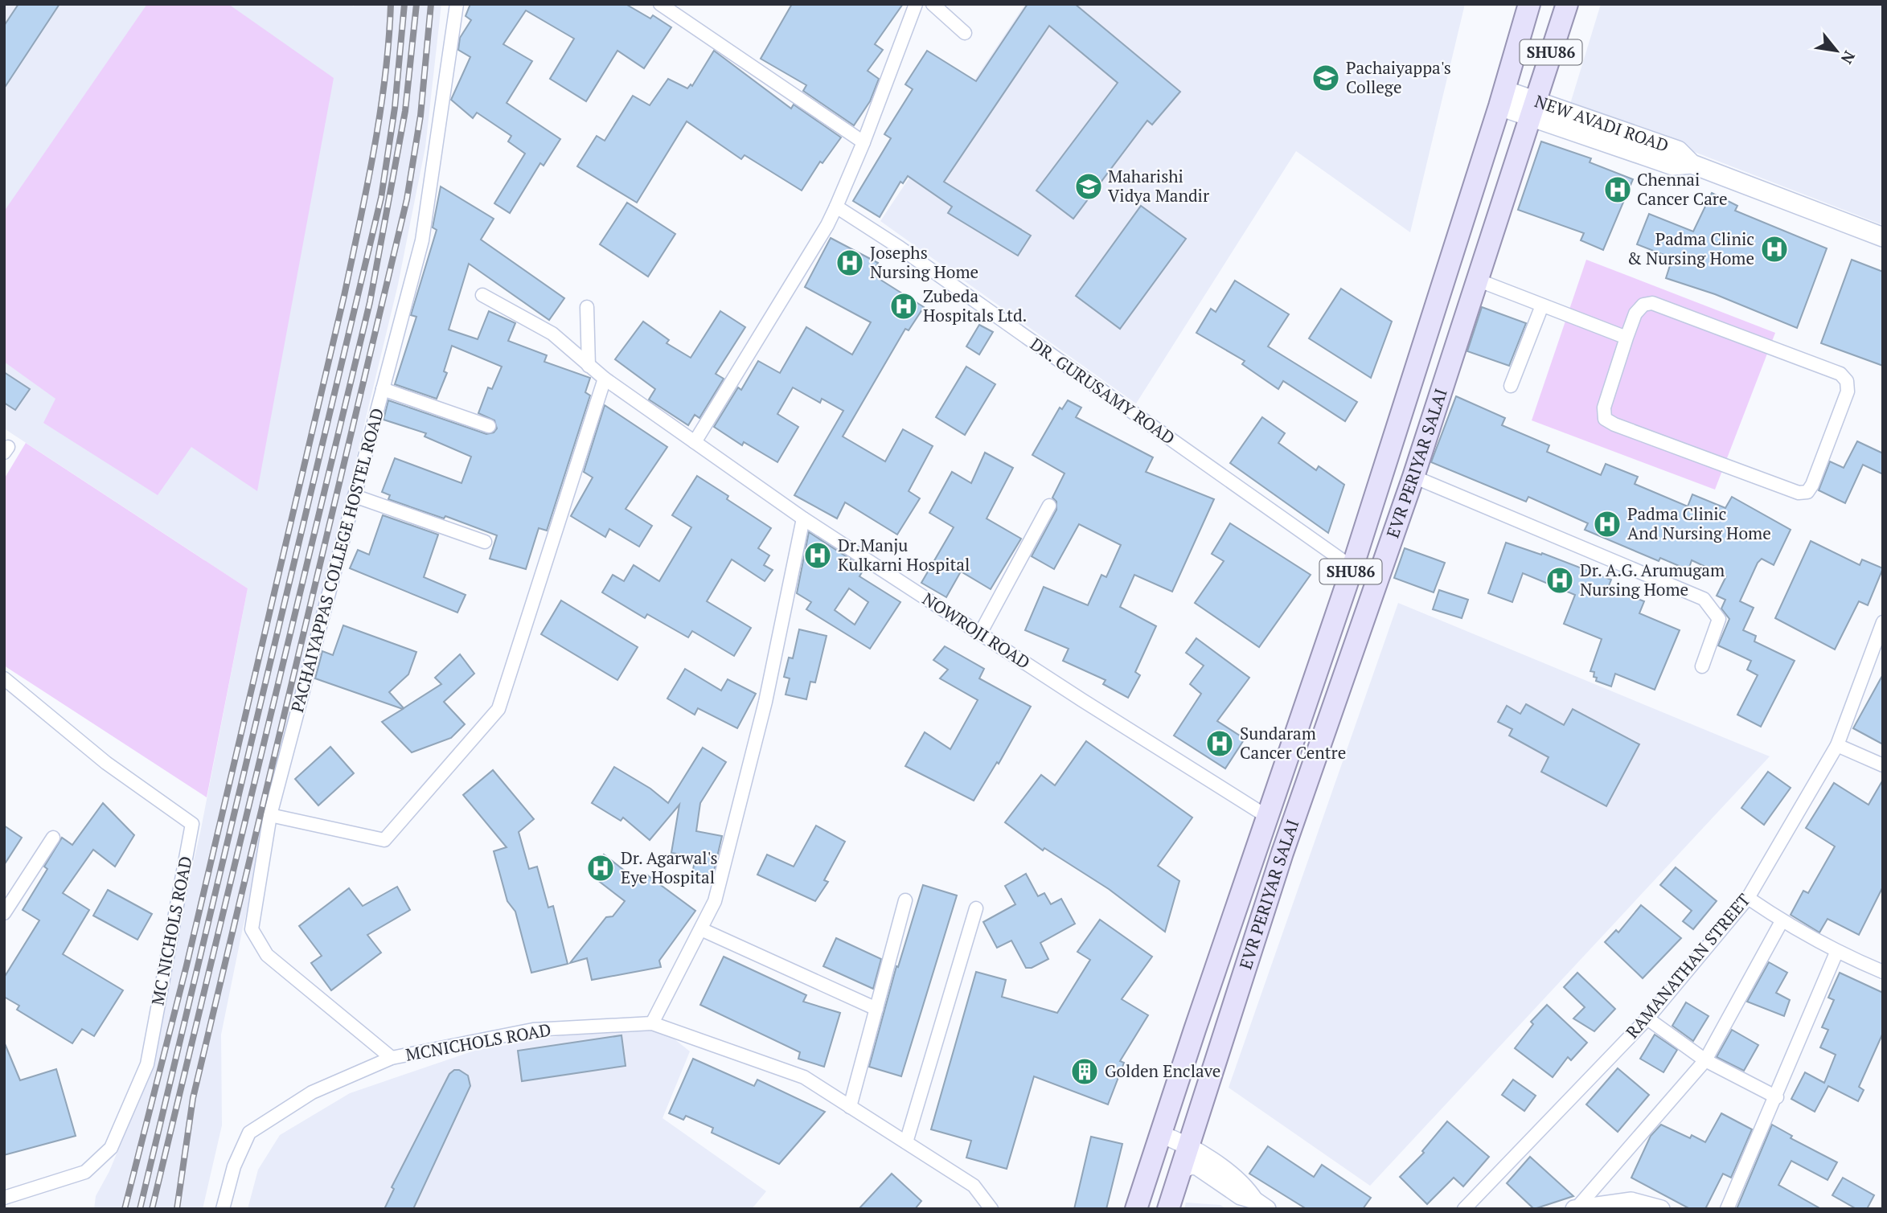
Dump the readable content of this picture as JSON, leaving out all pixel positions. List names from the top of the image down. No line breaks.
{"streets":{"main road":["SHU86","NEW AVADI ROAD","EVR PERIYAR SALAI"],"street":["DR. GURUSAMY ROAD","PACHAIYAPPAS COLLEGE HOSTEL ROAD","NOWROJI ROAD","MC NICHOLS ROAD","RAMANATHAN STREET","MCNICHOLS ROAD"]},"crossings":[["NEW AVADI ROAD","EVR PERIYAR SALAI"],["DR. GURUSAMY ROAD","EVR PERIYAR SALAI"],["EVR PERIYAR SALAI","NOWROJI ROAD"],["PACHAIYAPPAS COLLEGE HOSTEL ROAD","MCNICHOLS ROAD"]],"places":{"school or university":["Pachaiyappa's College","Maharishi Vidya Mandir"],"hospital":["Chennai Cancer Care","Padma Clinic & Nursing Home","Josephs Nursing Home","Zubeda Hospitals Ltd.","Padma Clinic And Nursing Home","Dr.Manju Kulkarni Hospital","Dr. A.G. Arumugam Nursing Home","Sundaram Cancer Centre","Dr. Agarwal's Eye Hospital"],"building":["Golden Enclave"]},"north":"bottom right"}
